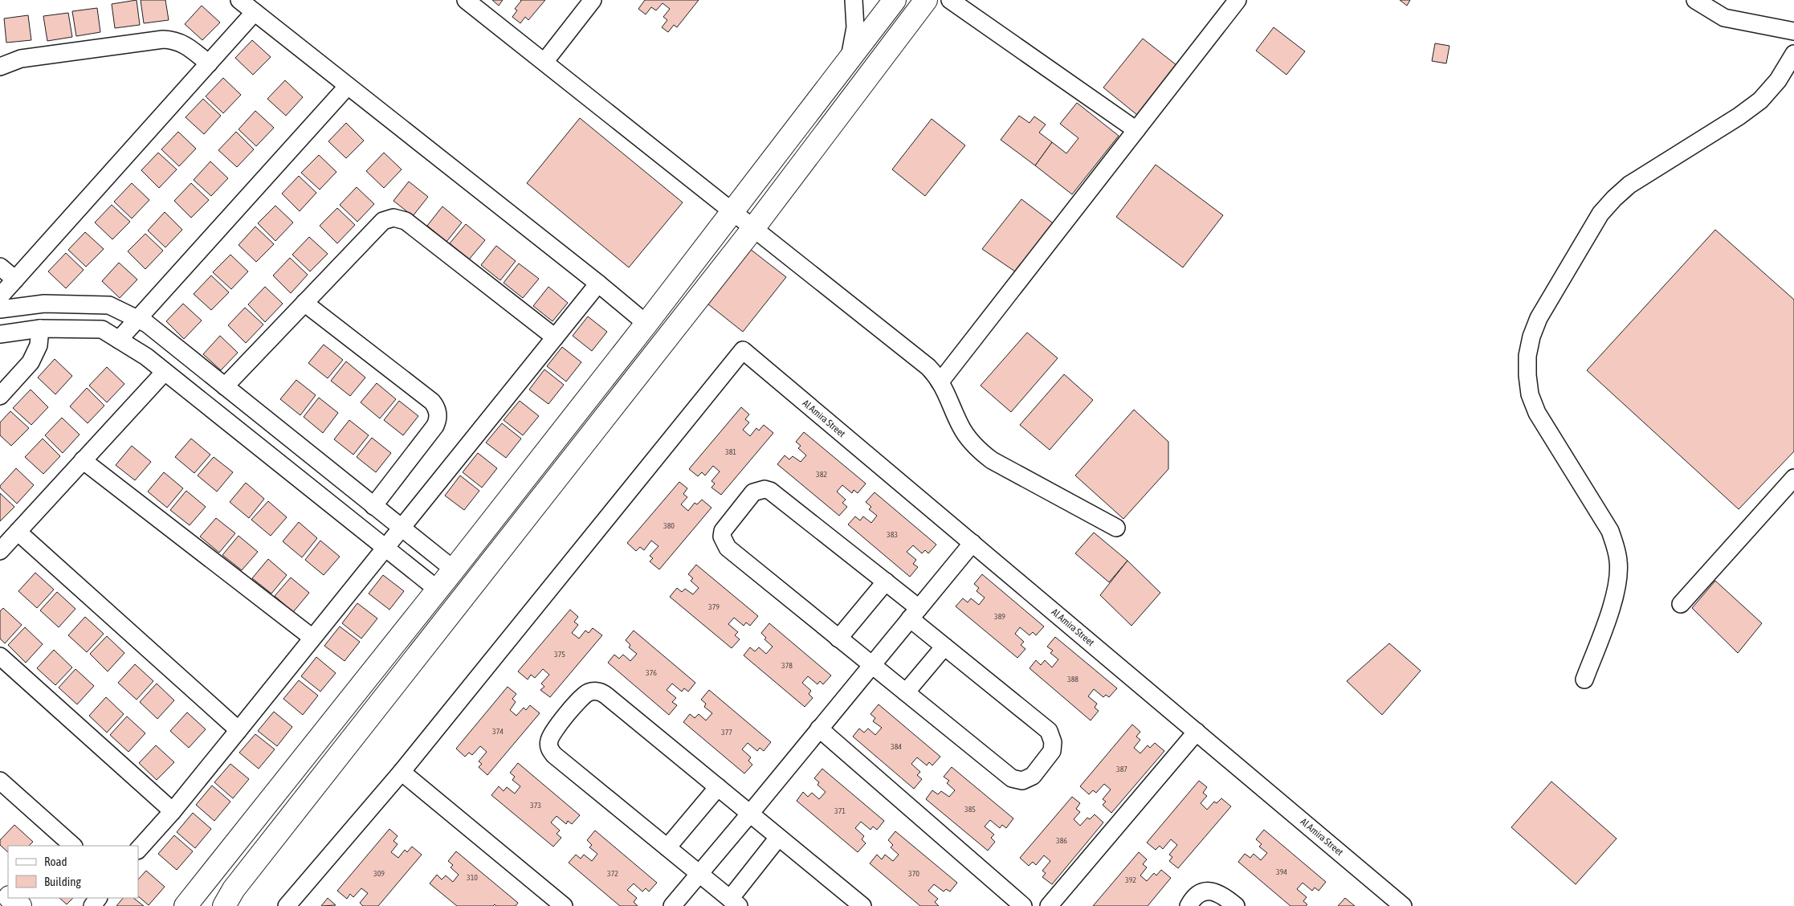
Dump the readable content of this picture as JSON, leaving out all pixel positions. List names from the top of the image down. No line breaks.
{"streets":{"street":["Al Amira Street"]},"house_numbers":["381","382","380","383","379","389","375","378","376","388","374","377","384","387","373","385","371","386","394","309","372","370","310","392"],"legend":["Road","Building"]}
